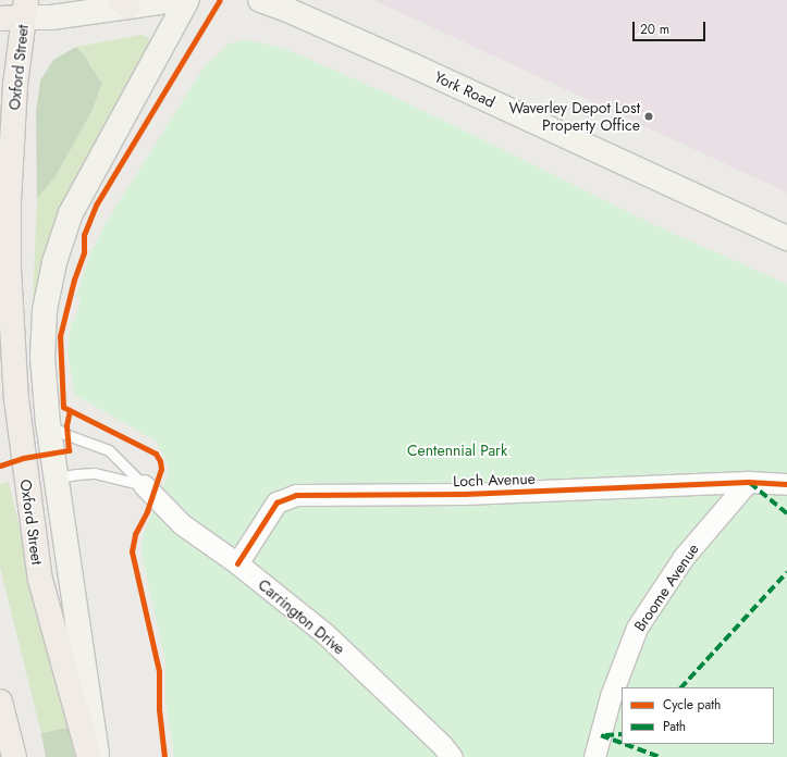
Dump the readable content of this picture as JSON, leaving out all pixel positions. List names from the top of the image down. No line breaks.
{"streets":{"main road":["Oxford Street","York Road"],"street":["Loch Avenue","Broome Avenue","Carrington Drive"]},"crossings":[["Loch Avenue","Broome Avenue"],["Loch Avenue","Carrington Drive"]],"parks":["Centennial Park"],"places":["Waverley Depot Lost Property Office"],"legend":["Cycle path","Path"],"scale_bar":"20 m"}
